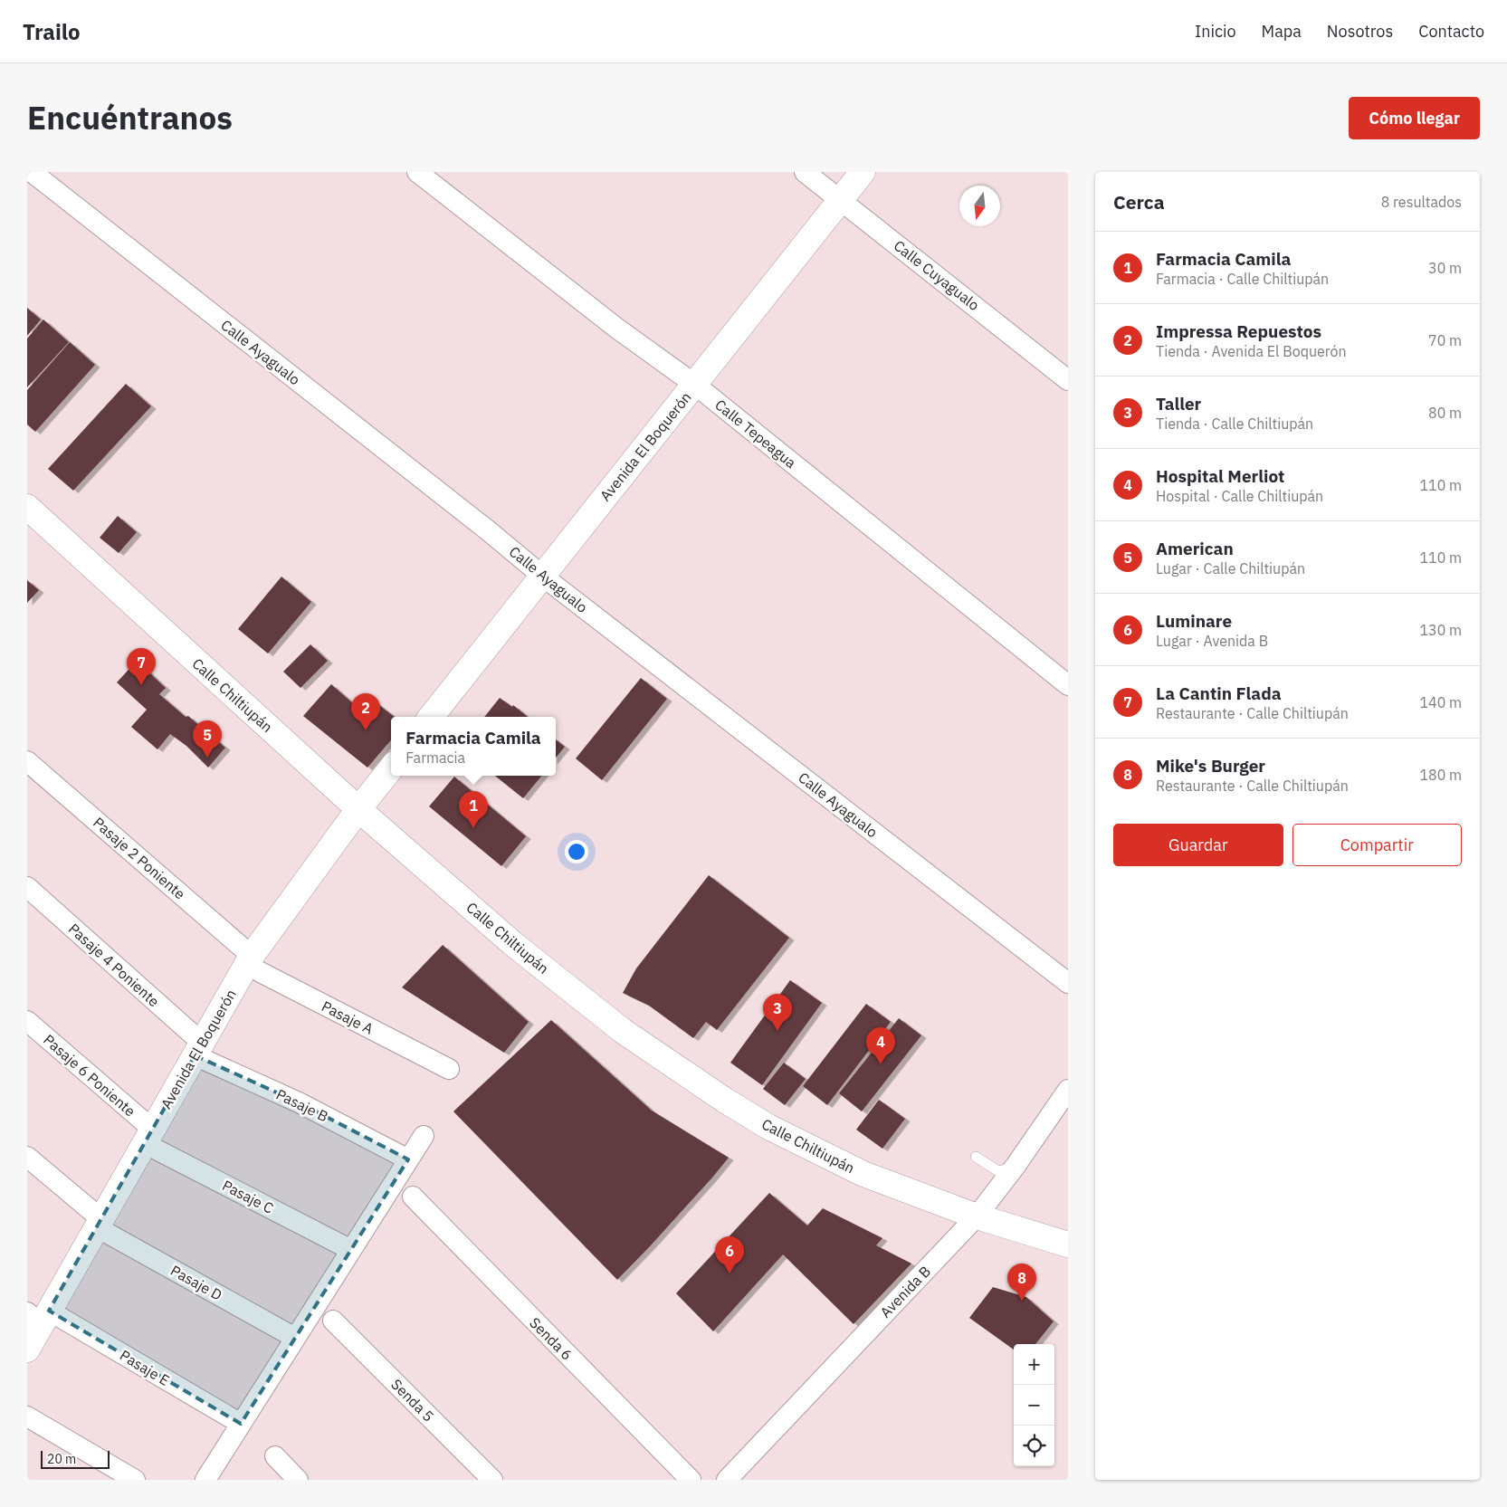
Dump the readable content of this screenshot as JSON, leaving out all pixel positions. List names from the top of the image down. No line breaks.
{"streets":{"street":["Calle Cuyagualo","Calle Ayagualo","Calle Tepeagua","Avenida El Boquerón","Calle Chiltiupán","Pasaje 2 Poniente","Pasaje 4 Poniente","Pasaje A","Pasaje 6 Poniente","Pasaje B","Pasaje C","Pasaje D","Avenida B","Senda 6","Pasaje E","Senda 5"]},"crossings":[["Calle Cuyagualo","Avenida El Boquerón"],["Calle Ayagualo","Avenida El Boquerón"],["Calle Tepeagua","Avenida El Boquerón"],["Avenida El Boquerón","Calle Chiltiupán"],["Avenida El Boquerón","Pasaje 2 Poniente"],["Avenida El Boquerón","Pasaje 4 Poniente"],["Avenida El Boquerón","Pasaje A"],["Avenida El Boquerón","Pasaje 6 Poniente"],["Avenida El Boquerón","Pasaje B"],["Avenida El Boquerón","Pasaje C"],["Avenida El Boquerón","Pasaje D"],["Avenida El Boquerón","Pasaje E"],["Calle Chiltiupán","Avenida B"],["Pasaje 2 Poniente","Pasaje A"],["Pasaje 4 Poniente","Pasaje B"],["Pasaje 6 Poniente","Pasaje C"]],"scale_bar":"20 m","north":"bottom","page":{"header":"Trailo","nav":["Inicio","Mapa","Nosotros","Contacto"],"title":"Encuéntranos","buttons":["Cómo llegar",["Guardar","Compartir"]],"heading":["Cerca","8 resultados"],"list":[{"mark":"1","name":"Farmacia Camila","note":"Farmacia · Calle Chiltiupán","value":"30 m"},{"mark":"2","name":"Impressa Repuestos","note":"Tienda · Avenida El Boquerón","value":"70 m"},{"mark":"3","name":"Taller","note":"Tienda · Calle Chiltiupán","value":"80 m"},{"mark":"4","name":"Hospital Merliot","note":"Hospital · Calle Chiltiupán","value":"110 m"},{"mark":"5","name":"American","note":"Lugar · Calle Chiltiupán","value":"110 m"},{"mark":"6","name":"Luminare","note":"Lugar · Avenida B","value":"130 m"},{"mark":"7","name":"La Cantin Flada","note":"Restaurante · Calle Chiltiupán","value":"140 m"},{"mark":"8","name":"Mike's Burger","note":"Restaurante · Calle Chiltiupán","value":"180 m"}],"pins":["7","2","5","1","3","4","6","8"],"popup":["Farmacia Camila","Farmacia"],"map_buttons":["+","−"],"scale":"20 m"}}
